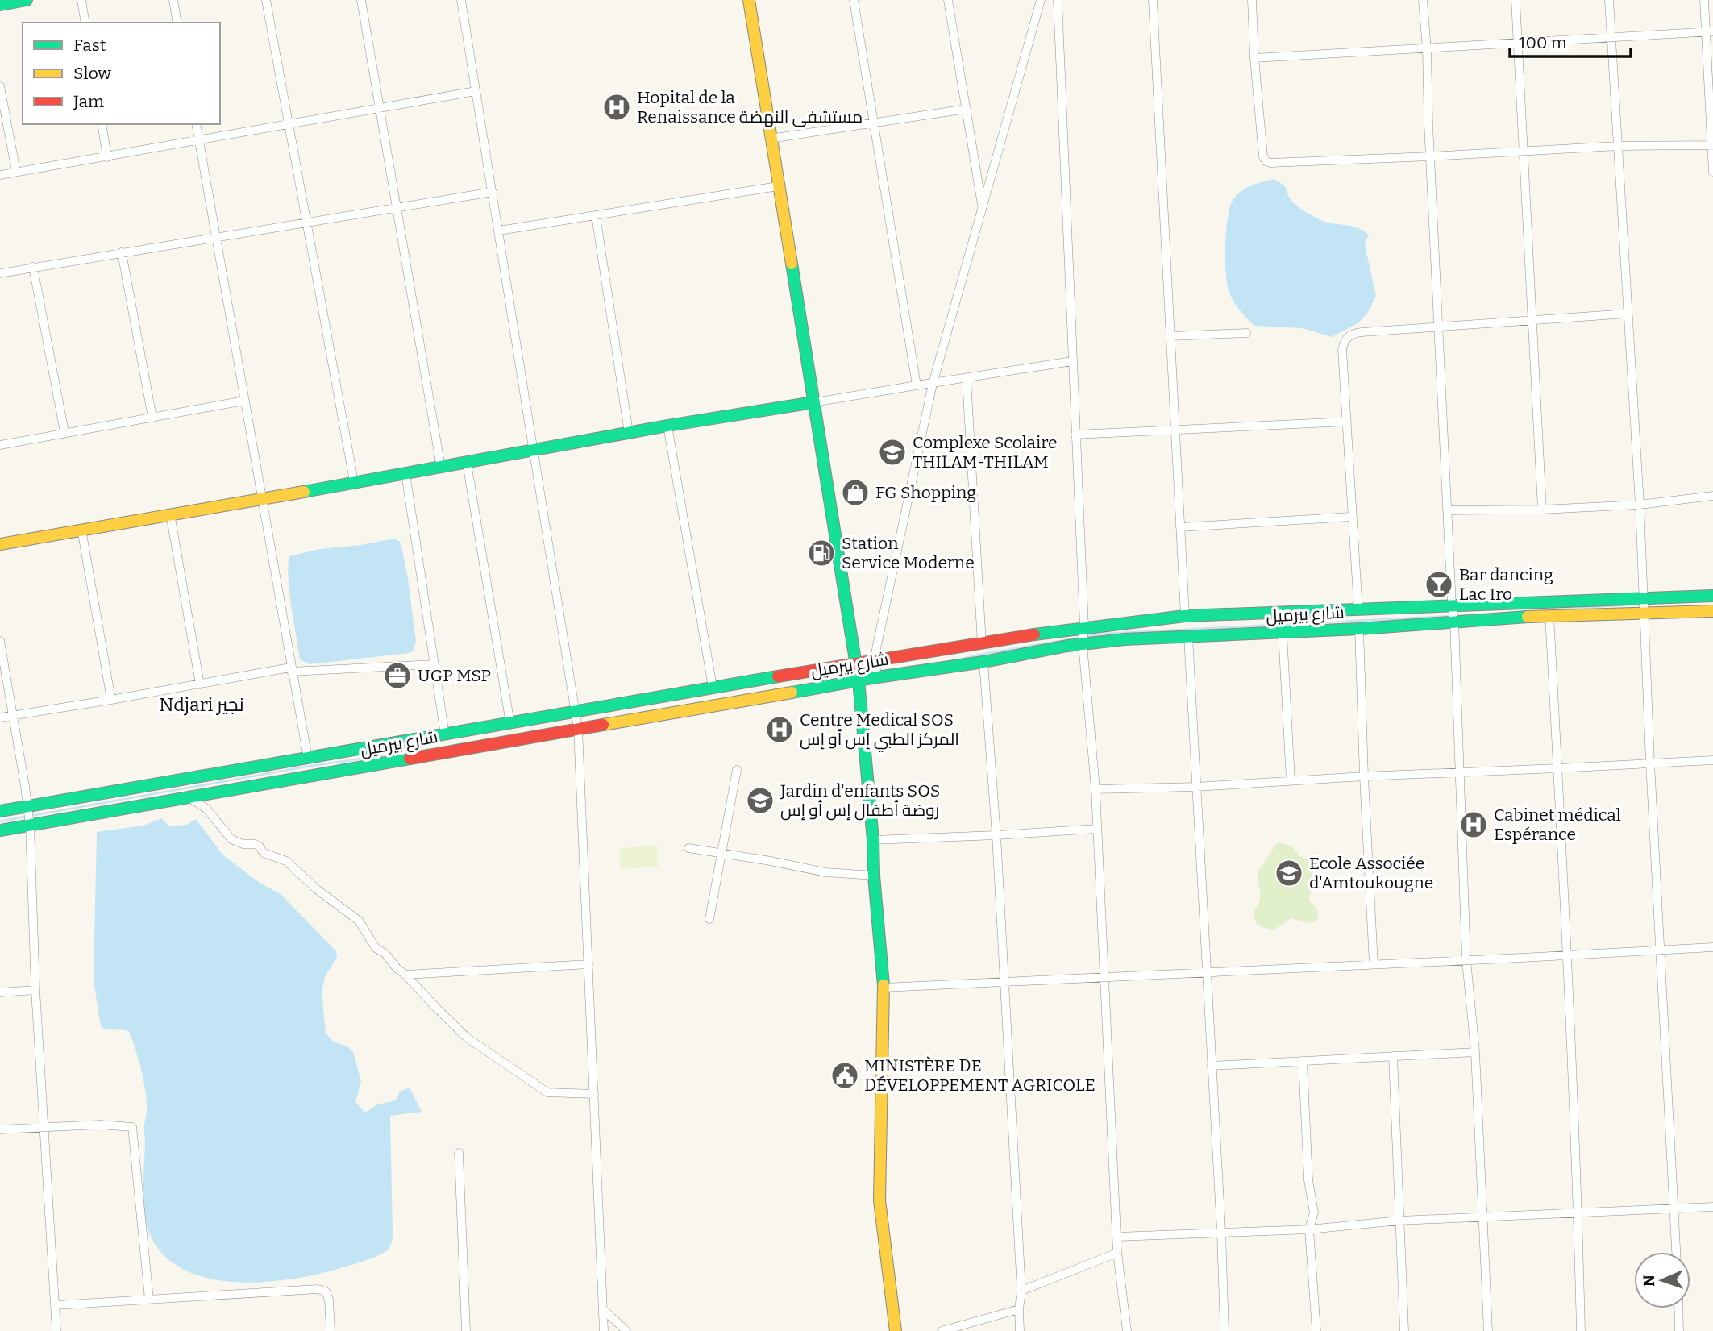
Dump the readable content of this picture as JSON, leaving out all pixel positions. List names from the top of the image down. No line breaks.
{"streets":{"street":["شارع بيرميل"]},"districts":["Ndjari نجير"],"places":{"hospital":["Hopital de la Renaissance مستشفى النهضة","Centre Medical SOS المركز الطبي إس أو إس","Cabinet médical Espérance"],"school or university":["Complexe Scolaire THILAM-THILAM","Jardin d'enfants SOS روضة أطفال إس أو إس","Ecole Associée d'Amtoukougne"],"shop":["FG Shopping"],"fuel station":["Station Service Moderne"],"bar":["Bar dancing Lac Iro"],"office":["UGP MSP"],"public building":["MINISTÈRE DE DÉVELOPPEMENT AGRICOLE"]},"legend":["Fast","Slow","Jam"],"scale_bar":"100 m","north":"left"}
